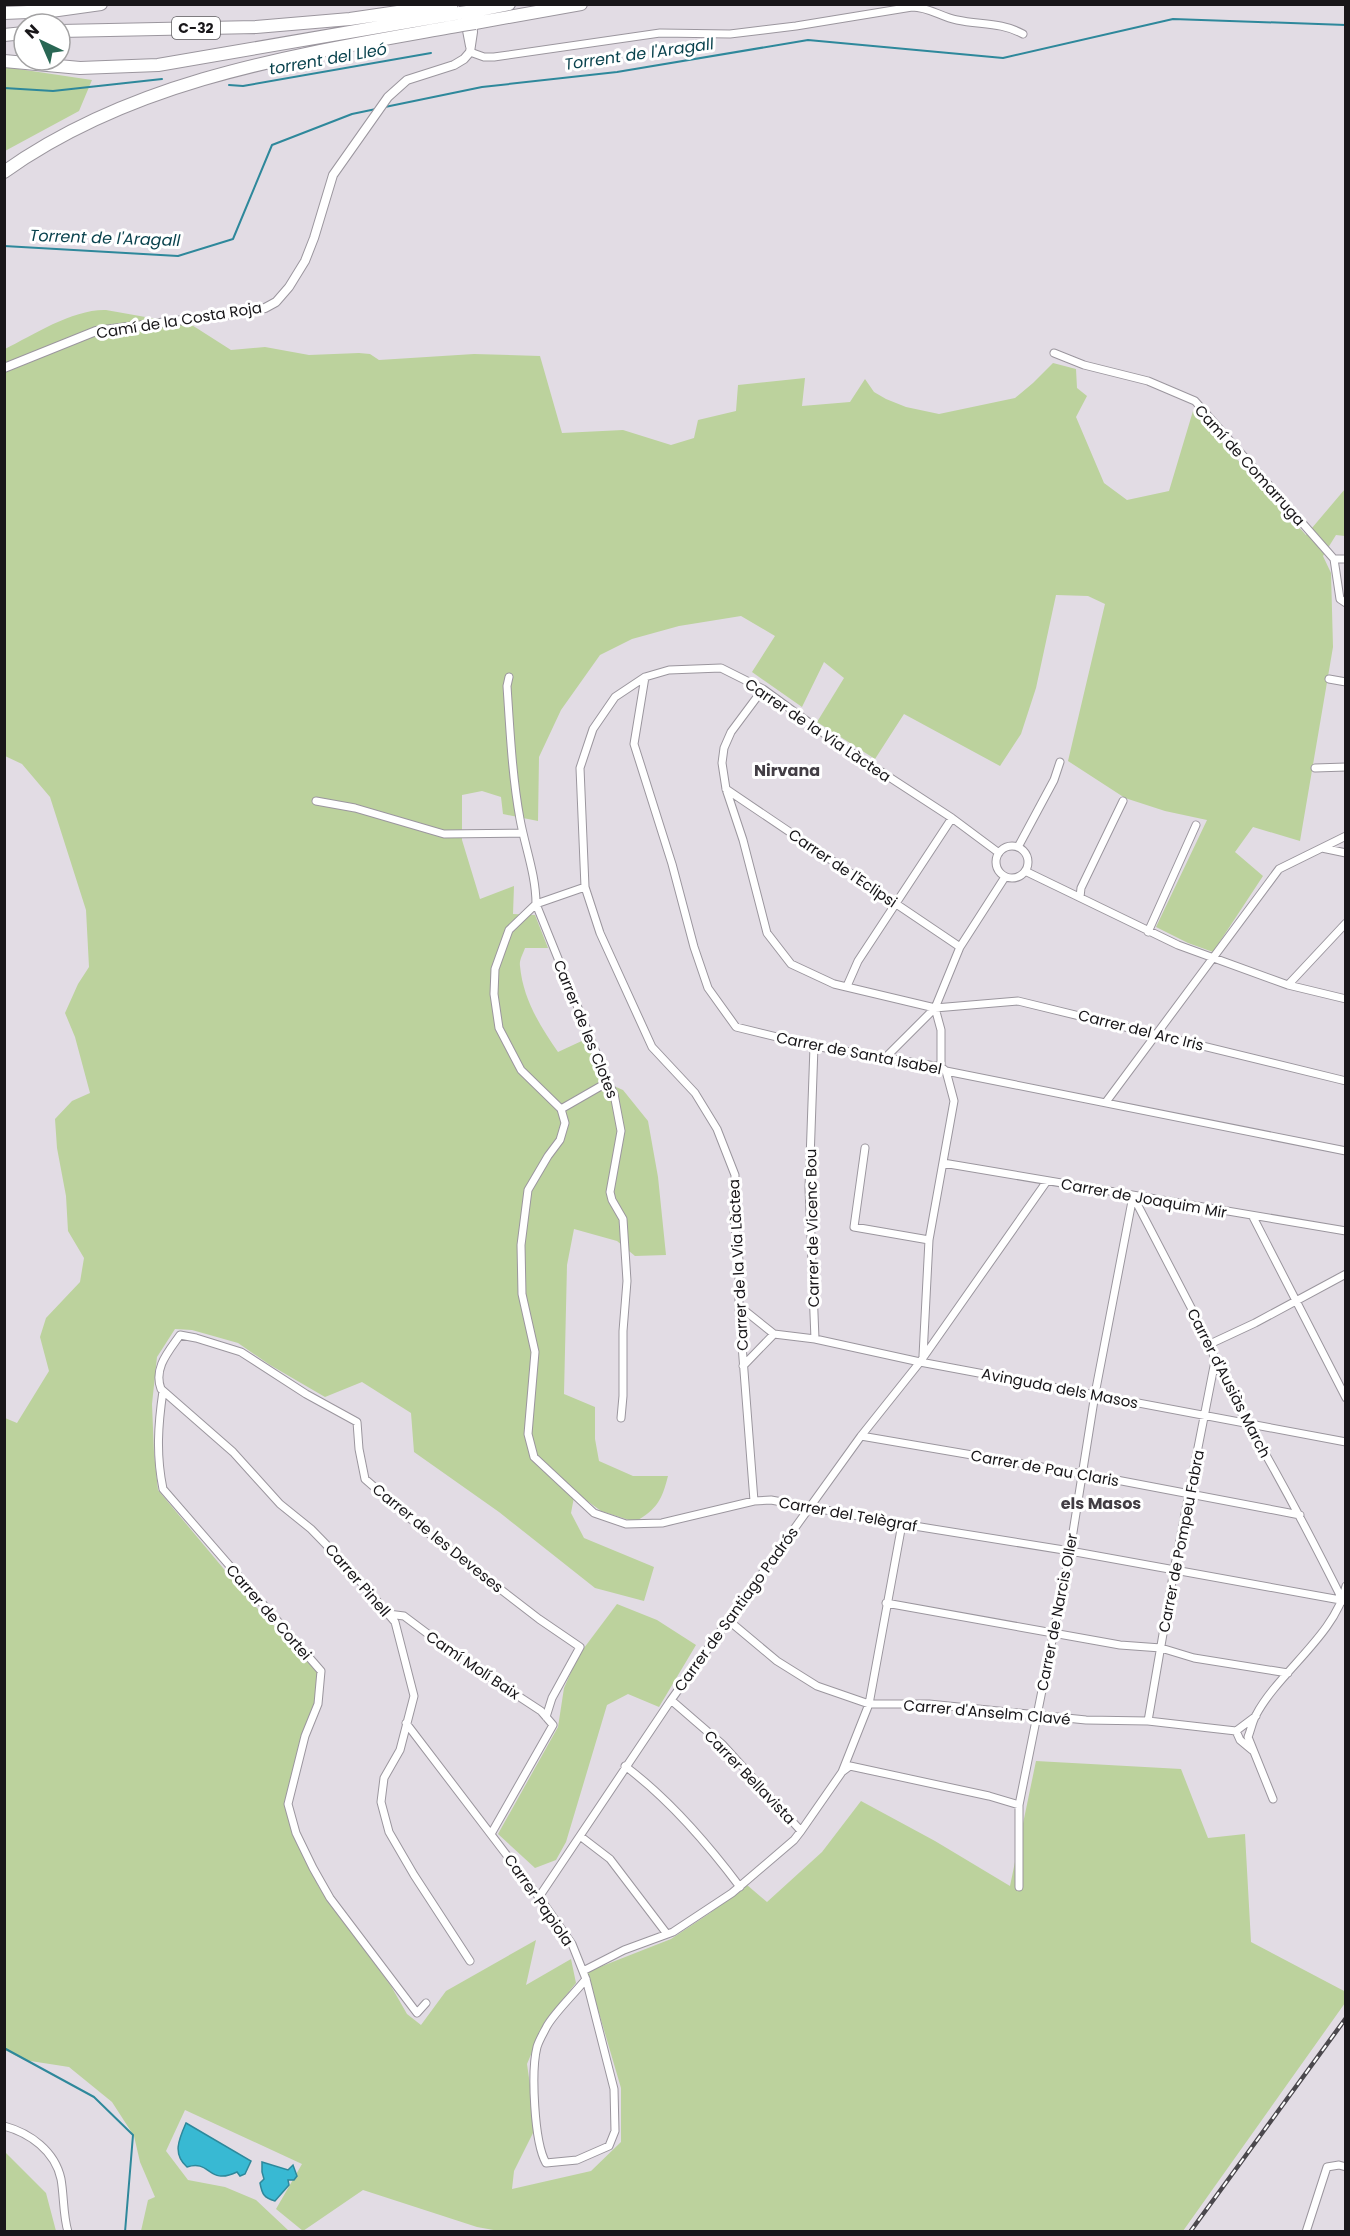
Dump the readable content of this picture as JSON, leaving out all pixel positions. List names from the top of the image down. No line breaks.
{"streets":{"highway":["C-32"],"street":["Camí de la Costa Roja","Camí de Comarruga","Carrer de la Via Làctea","Carrer de l'Eclipsi","Carrer de les Clotes","Carrer del Arc Iris","Carrer de Santa Isabel","Carrer de Joaquim Mir","Carrer de Vicenc Bou","Carrer d'Ausiàs March","Avinguda dels Masos","Carrer de Pau Claris","Carrer del Telègraf","Carrer de les Deveses","Carrer de Pompeu Fabra","Carrer Pinell","Carrer de Santiago Padrós","Carrer de Cortei","Carrer de Narcis Oller","Camí Molí Baix","Carrer d'Anselm Clavé","Carrer Bellavista","Carrer Papiola"]},"crossings":[["Carrer de la Via Làctea","Carrer del Arc Iris"],["Carrer de la Via Làctea","Carrer de Santa Isabel"],["Carrer de la Via Làctea","Carrer del Telègraf"],["Carrer de l'Eclipsi","Carrer del Arc Iris"],["Carrer de Santa Isabel","Carrer de Vicenc Bou"],["Carrer de Joaquim Mir","Carrer d'Ausiàs March"],["Carrer de Joaquim Mir","Carrer de Santiago Padrós"],["Carrer de Joaquim Mir","Carrer de Narcis Oller"],["Carrer de Vicenc Bou","Avinguda dels Masos"],["Carrer d'Ausiàs March","Avinguda dels Masos"],["Carrer d'Ausiàs March","Carrer de Pau Claris"],["Carrer d'Ausiàs March","Carrer del Telègraf"],["Carrer d'Ausiàs March","Carrer de Pompeu Fabra"],["Carrer d'Ausiàs March","Carrer de Narcis Oller"],["Avinguda dels Masos","Carrer de Pompeu Fabra"],["Avinguda dels Masos","Carrer de Santiago Padrós"],["Avinguda dels Masos","Carrer de Narcis Oller"],["Carrer de Pau Claris","Carrer de Pompeu Fabra"],["Carrer de Pau Claris","Carrer de Santiago Padrós"],["Carrer de Pau Claris","Carrer de Narcis Oller"],["Carrer del Telègraf","Carrer de Pompeu Fabra"],["Carrer del Telègraf","Carrer de Santiago Padrós"],["Carrer del Telègraf","Carrer de Narcis Oller"],["Carrer de les Deveses","Carrer Pinell"],["Carrer de les Deveses","Camí Molí Baix"],["Carrer de Pompeu Fabra","Carrer d'Anselm Clavé"],["Carrer Pinell","Carrer de Cortei"],["Carrer Pinell","Camí Molí Baix"],["Carrer Pinell","Carrer Papiola"],["Carrer de Santiago Padrós","Carrer d'Anselm Clavé"],["Carrer de Santiago Padrós","Carrer Bellavista"],["Carrer de Santiago Padrós","Carrer Papiola"],["Carrer de Narcis Oller","Carrer d'Anselm Clavé"],["Camí Molí Baix","Carrer Papiola"]],"districts":["Nirvana","els Masos"],"water":["Torrent de l'Aragall","torrent del Lleó"],"north":"top left"}
